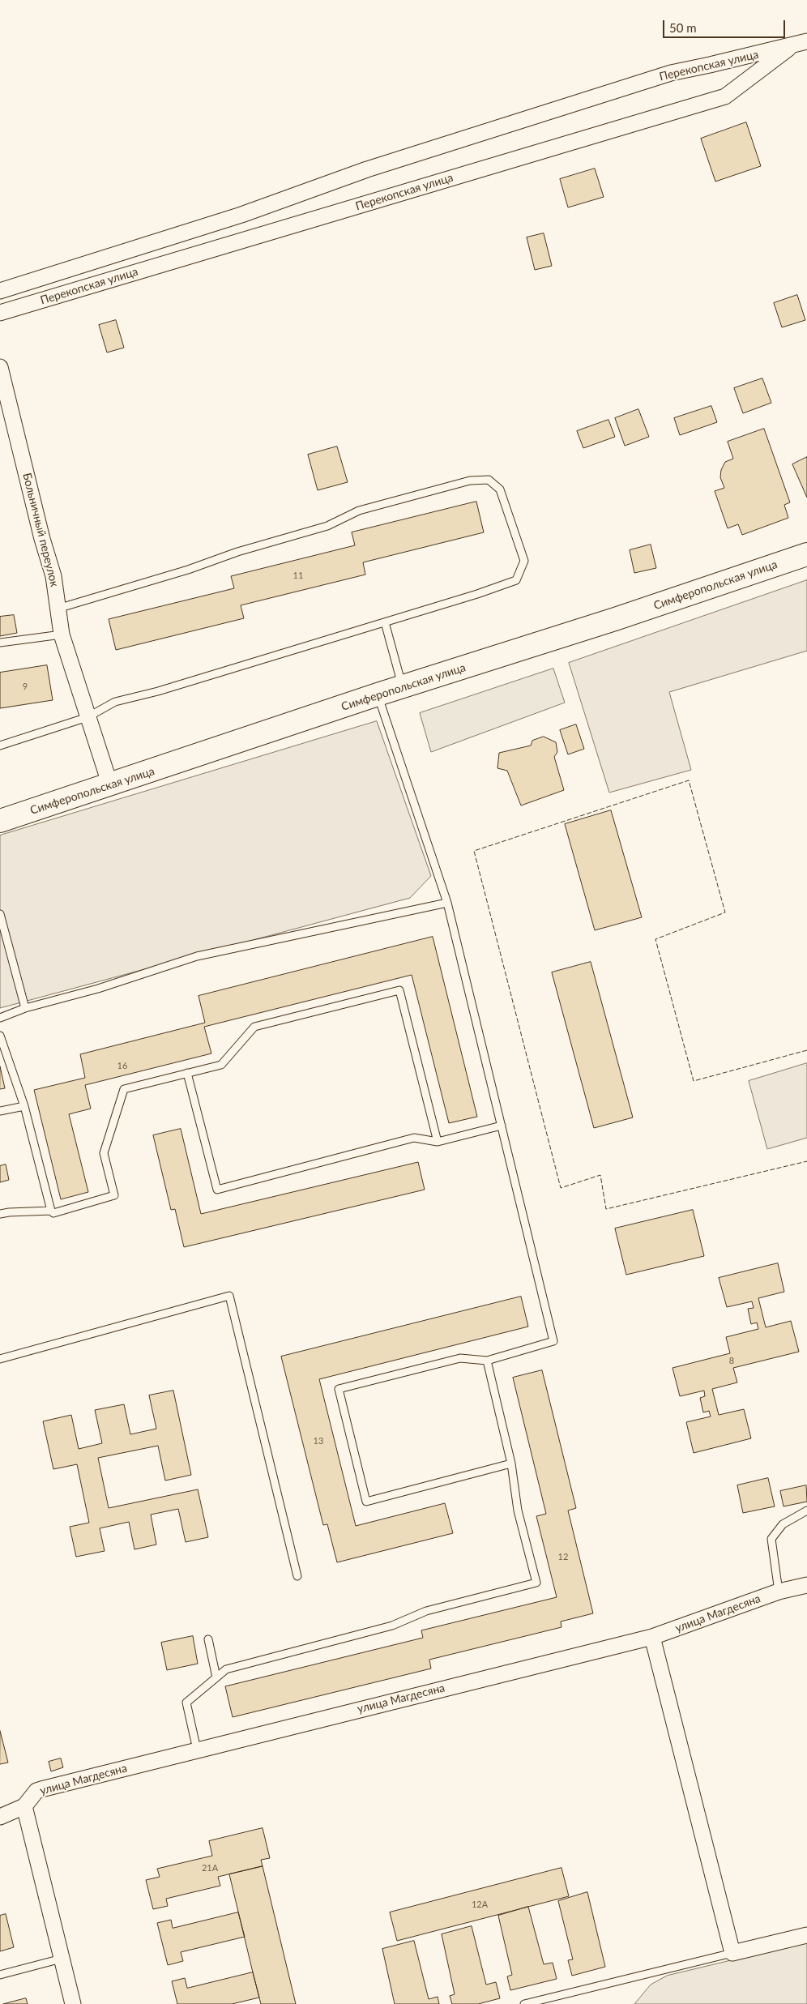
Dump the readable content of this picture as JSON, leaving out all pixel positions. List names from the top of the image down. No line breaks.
{"streets":{"highway":["Симферопольская улица"],"street":["Перекопская улица","Больничный переулок","улица Магдесяна"]},"crossings":[["Больничный переулок","Симферопольская улица"]],"house_numbers":["11","9","16","8","13","12","21А","12А"],"scale_bar":"50 m"}
